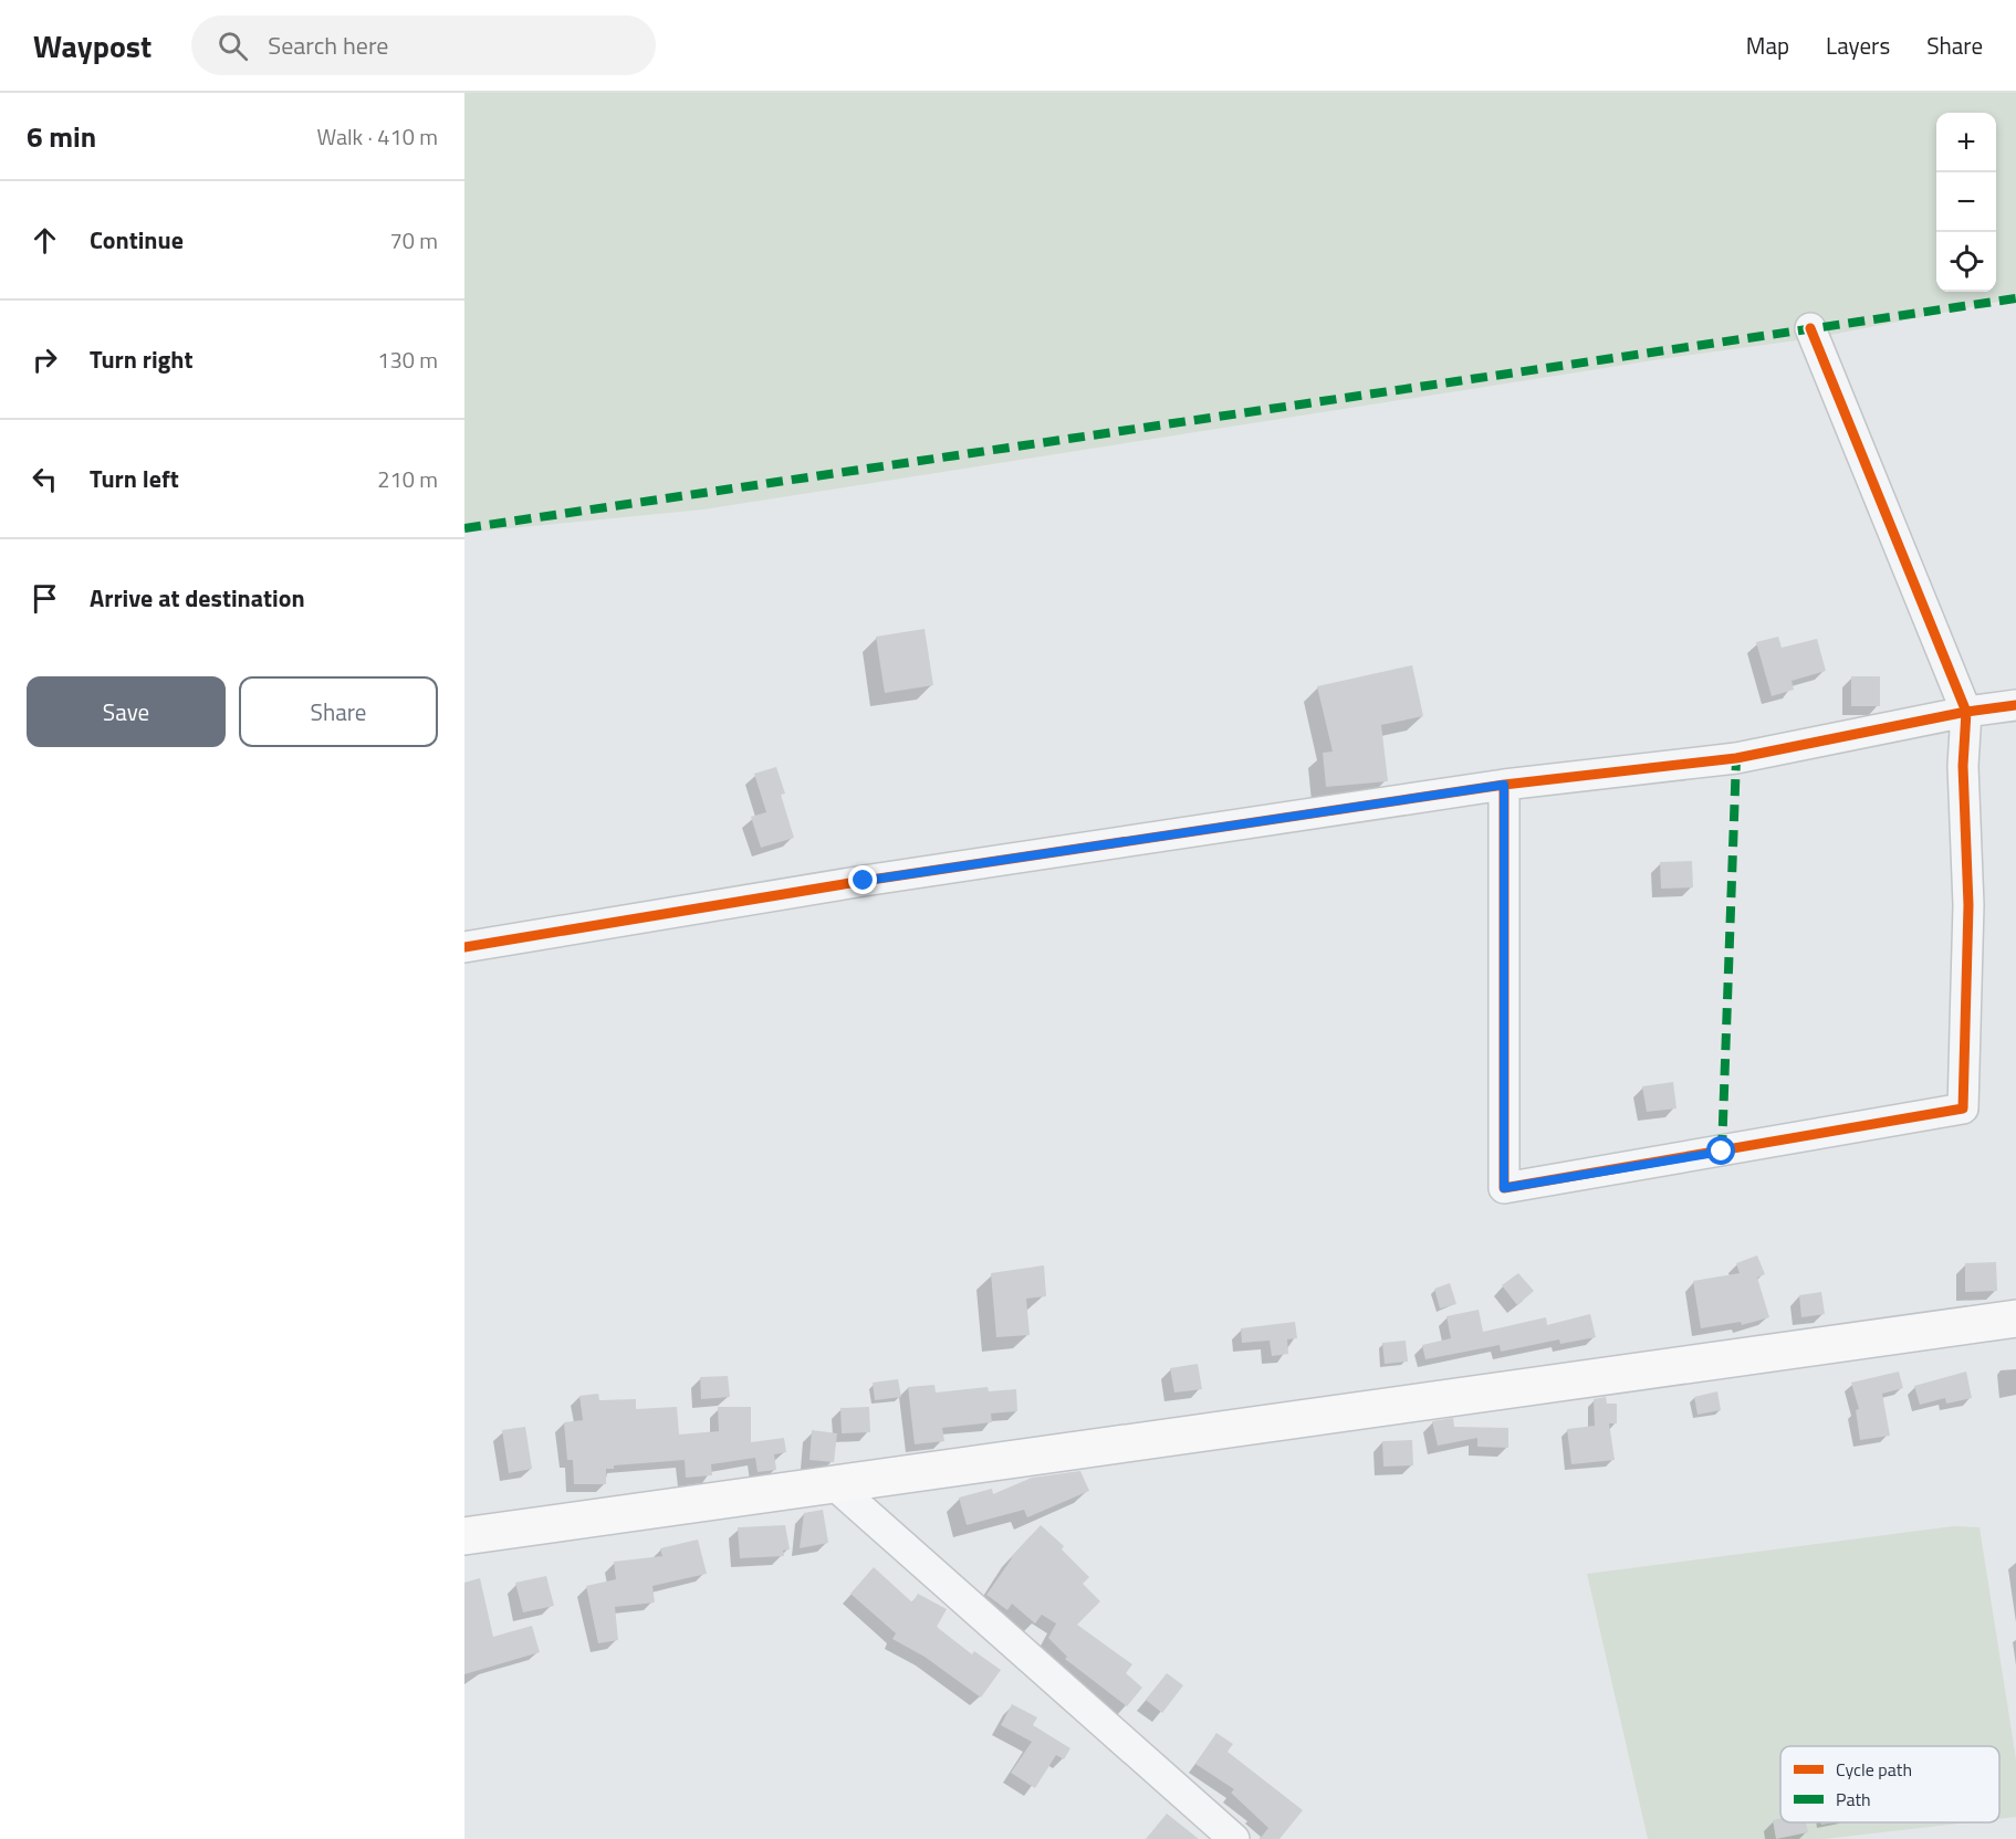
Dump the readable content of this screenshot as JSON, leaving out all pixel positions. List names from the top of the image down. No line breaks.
{"legend":["Cycle path","Path"],"page":{"header":"Waypost","search":"Search here","nav":["Map","Layers","Share"],"heading":["6 min","Walk · 410 m"],"map_buttons":["+","−"],"list":[["Continue","70 m"],["Turn right","130 m"],["Turn left","210 m"],"Arrive at destination"],"buttons":["Save","Share"]}}
